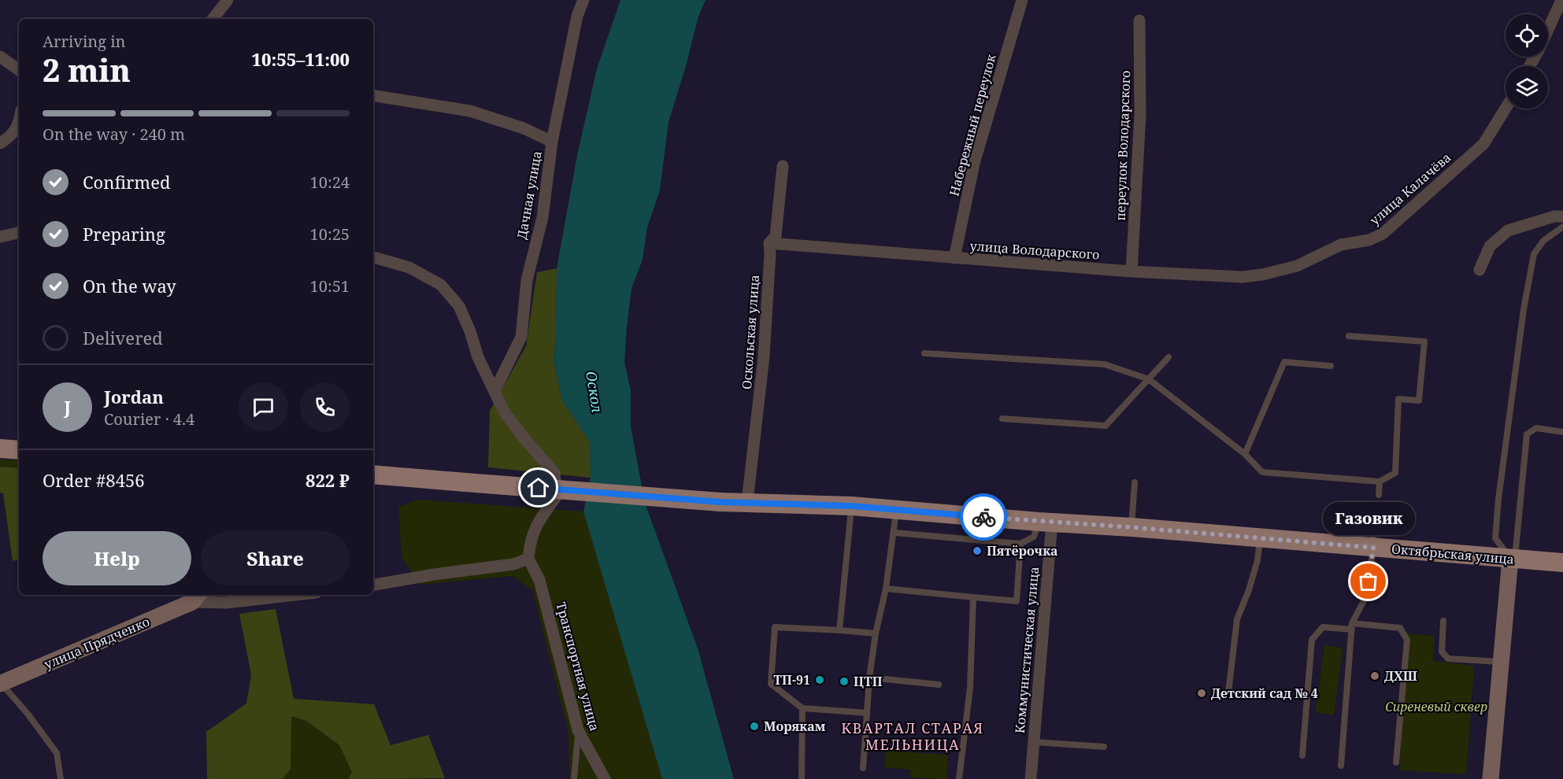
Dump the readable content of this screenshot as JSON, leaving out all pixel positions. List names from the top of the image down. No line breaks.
{"streets":{"main road":["Октябрьская улица","улица Прядченко"],"street":["Набережный переулок","переулок Володарского","улица Калачёва","Дачная улица","улица Володарского","Оскольская улица","Коммунистическая улица","Транспортная улица"]},"crossings":[["Набережный переулок","улица Володарского"],["переулок Володарского","улица Володарского"],["улица Калачёва","улица Володарского"],["улица Володарского","Оскольская улица"],["Оскольская улица","Октябрьская улица"],["Октябрьская улица","Коммунистическая улица"]],"districts":["КВАРТАЛ СТАРАЯ МЕЛЬНИЦА"],"water":["Оскол"],"parks":["Сиреневый сквер"],"places":["Пятёрочка","Газовик","ДХШ","ТП-91","ЦТП","Детский сад № 4","Морякам"],"page":{"heading":["2 min","Arriving in","10:55–11:00"],"panel":["Jordan","Courier · 4.4","Order #8456","822 ₽"],"bar":"On the way · 240 m","list":[["Confirmed","10:24"],["Preparing","10:25"],["On the way","10:51"],"Delivered"],"round":"J","bubble":"Газовик","buttons":["Help","Share"]}}
